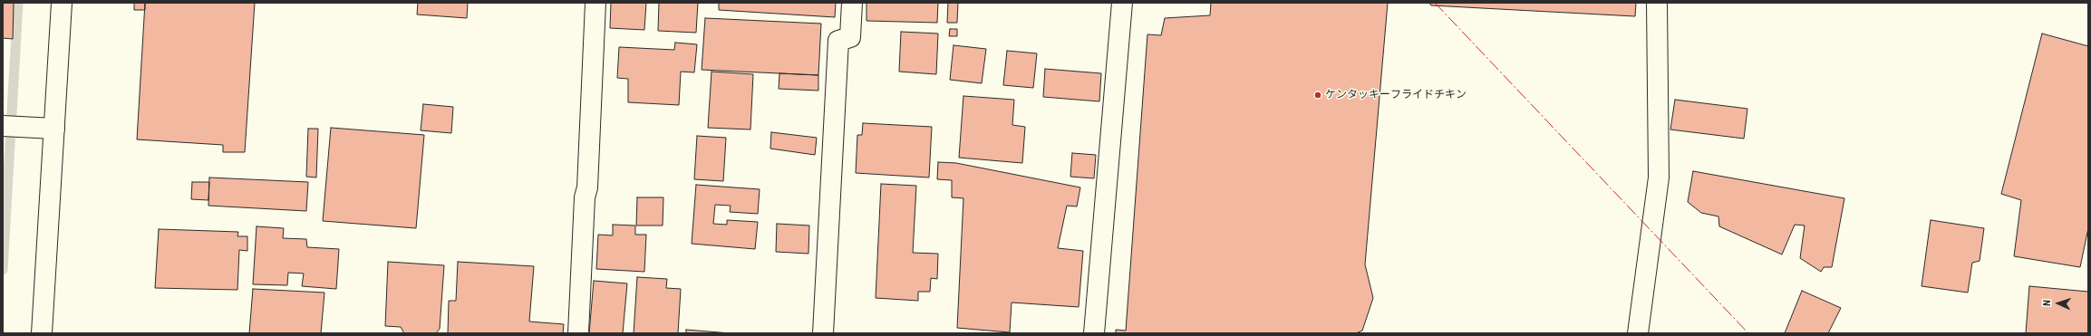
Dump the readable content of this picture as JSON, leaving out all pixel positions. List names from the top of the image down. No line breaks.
{"places":["ケンタッキーフライドチキン"],"north":"left"}
